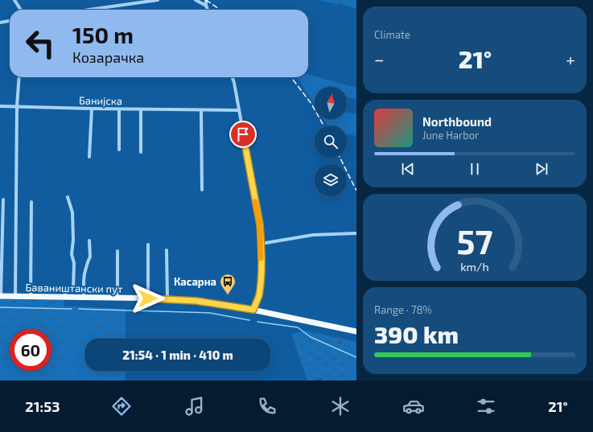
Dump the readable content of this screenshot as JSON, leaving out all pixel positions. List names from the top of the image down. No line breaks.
{"streets":{"main road":["Баваништански пут"],"street":["Банијска"]},"places":{"bus stop":["Касарна"]},"north":"top","page":{"tile":["Climate",["Range · 78%","390 km"]],"turn":["150 m","Козарачка"],"heat":["−","21°","+"],"song":["Northbound","June Harbor"],"limit":"60","trip":"21:54 · 1 min · 410 m","tabs":["21:53","21°"],"gauge":["57","km/h"]}}
